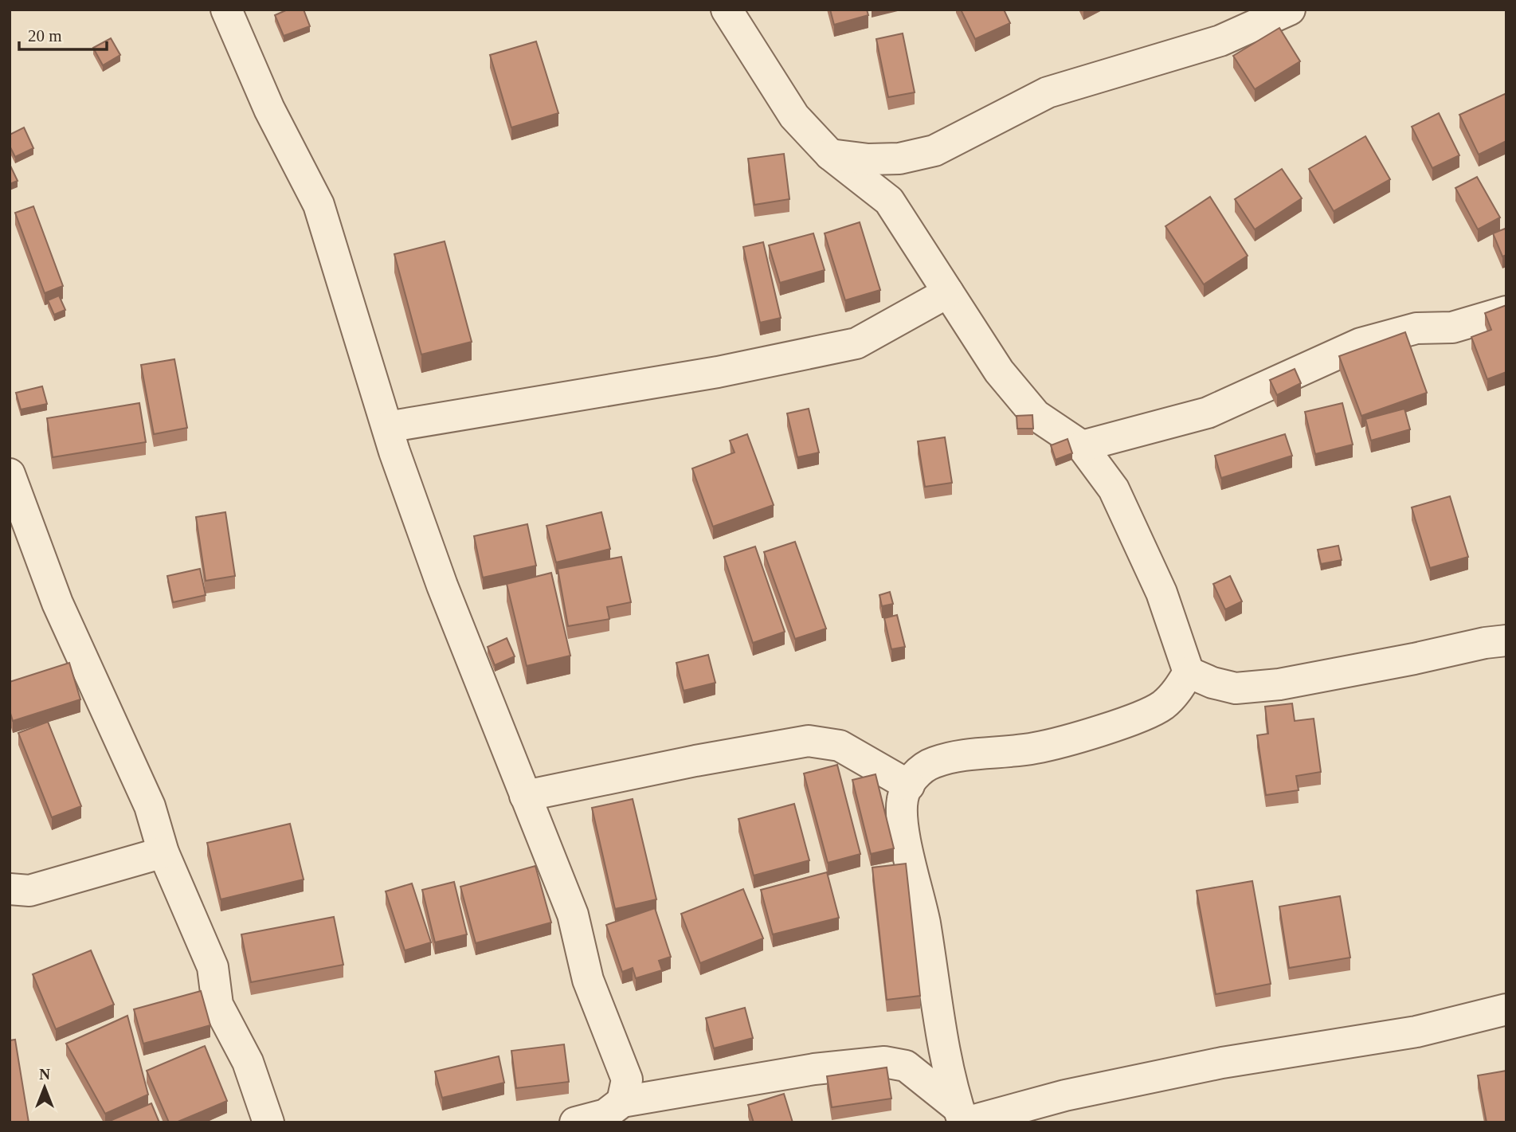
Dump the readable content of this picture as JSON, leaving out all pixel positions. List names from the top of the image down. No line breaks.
{"scale_bar":"20 m","north":"top"}
